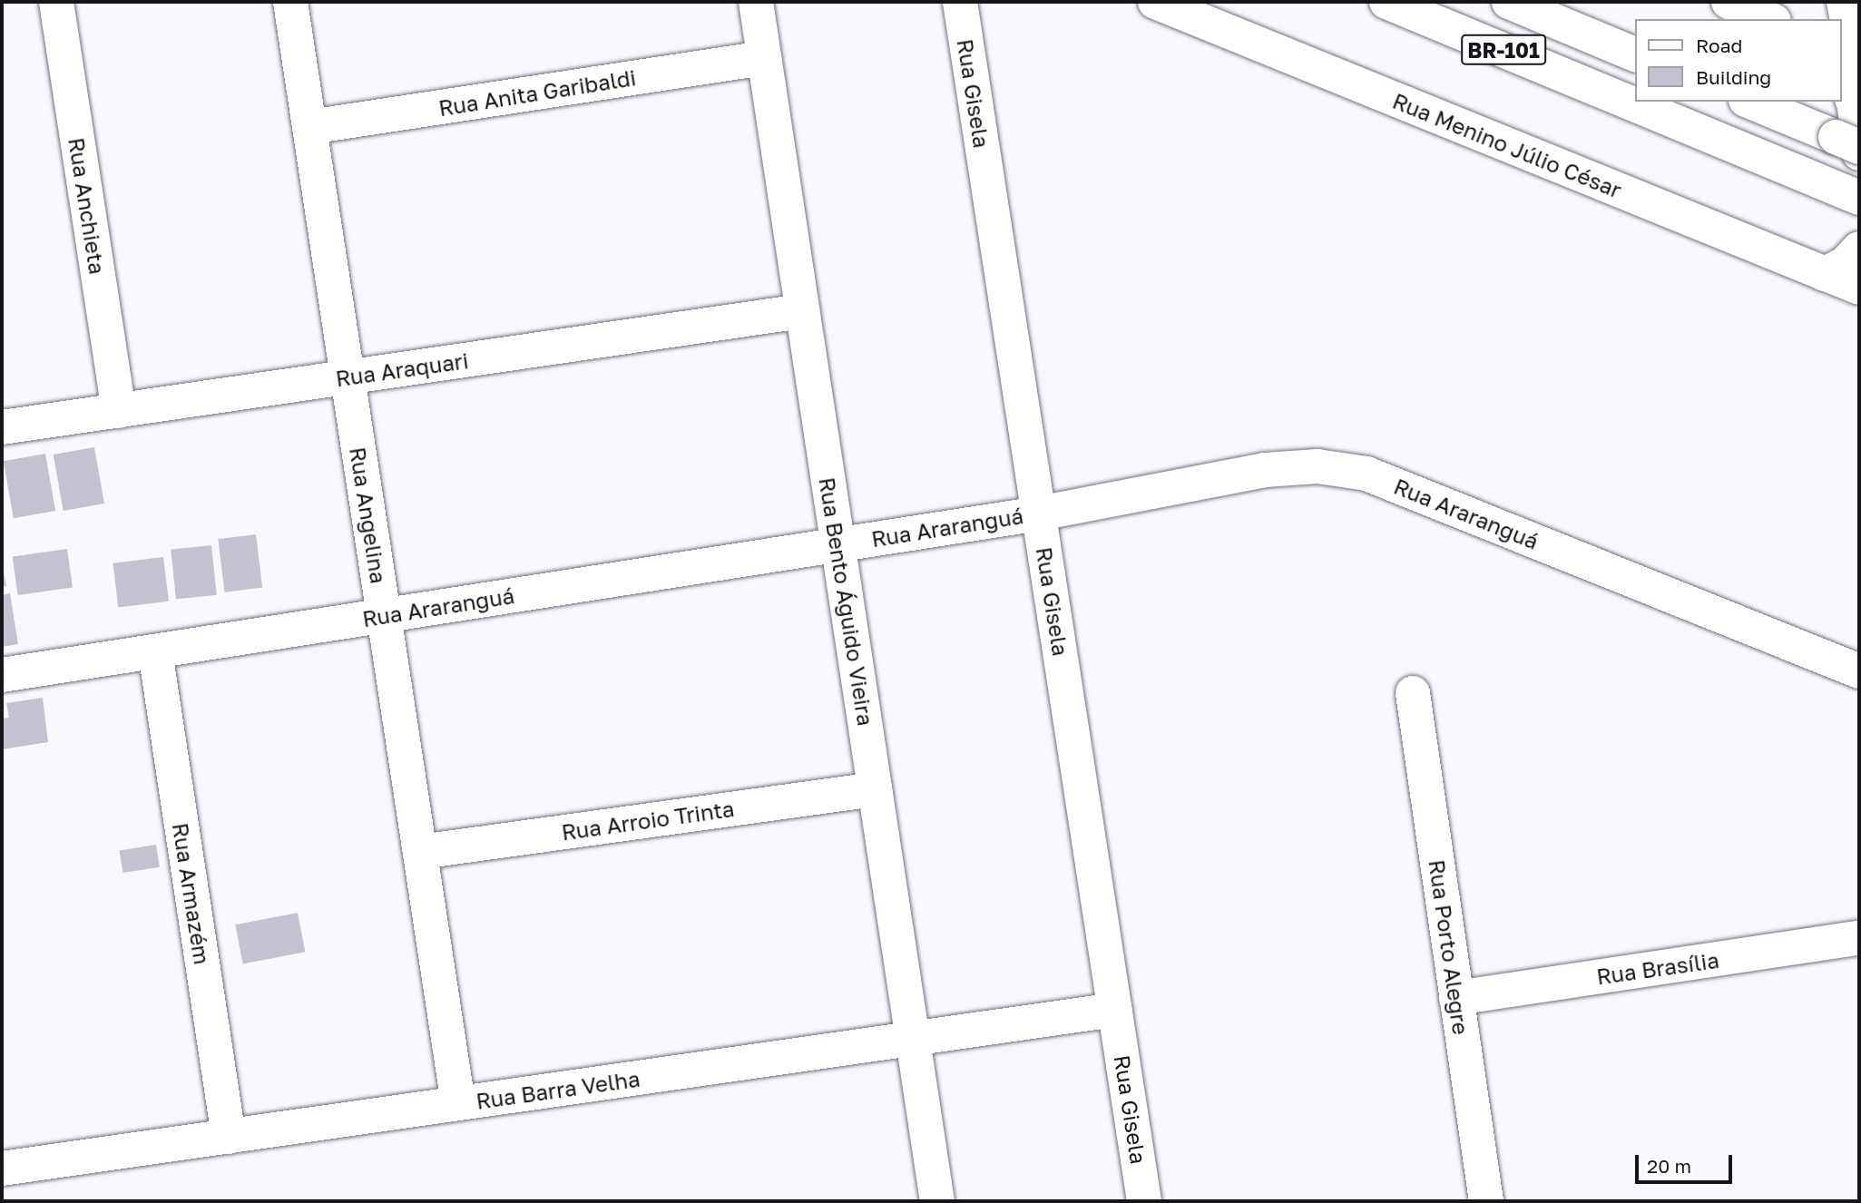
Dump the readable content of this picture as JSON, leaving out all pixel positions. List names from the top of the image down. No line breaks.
{"streets":{"main road":["BR-101","Rua Anita Garibaldi","Rua Gisela","Rua Menino Júlio César","Rua Anchieta","Rua Araquari","Rua Araranguá","Rua Angelina","Rua Bento Águido Vieira","Rua Arroio Trinta","Rua Armazém","Rua Porto Alegre","Rua Brasília","Rua Barra Velha"]},"crossings":[["Rua Anita Garibaldi","Rua Angelina"],["Rua Anita Garibaldi","Rua Bento Águido Vieira"],["Rua Gisela","Rua Araranguá"],["Rua Gisela","Rua Barra Velha"],["Rua Anchieta","Rua Araquari"],["Rua Araquari","Rua Angelina"],["Rua Araquari","Rua Bento Águido Vieira"],["Rua Araranguá","Rua Angelina"],["Rua Araranguá","Rua Bento Águido Vieira"],["Rua Araranguá","Rua Armazém"],["Rua Angelina","Rua Arroio Trinta"],["Rua Angelina","Rua Barra Velha"],["Rua Bento Águido Vieira","Rua Arroio Trinta"],["Rua Bento Águido Vieira","Rua Barra Velha"],["Rua Armazém","Rua Barra Velha"],["Rua Porto Alegre","Rua Brasília"]],"legend":["Road","Building"],"scale_bar":"20 m"}
